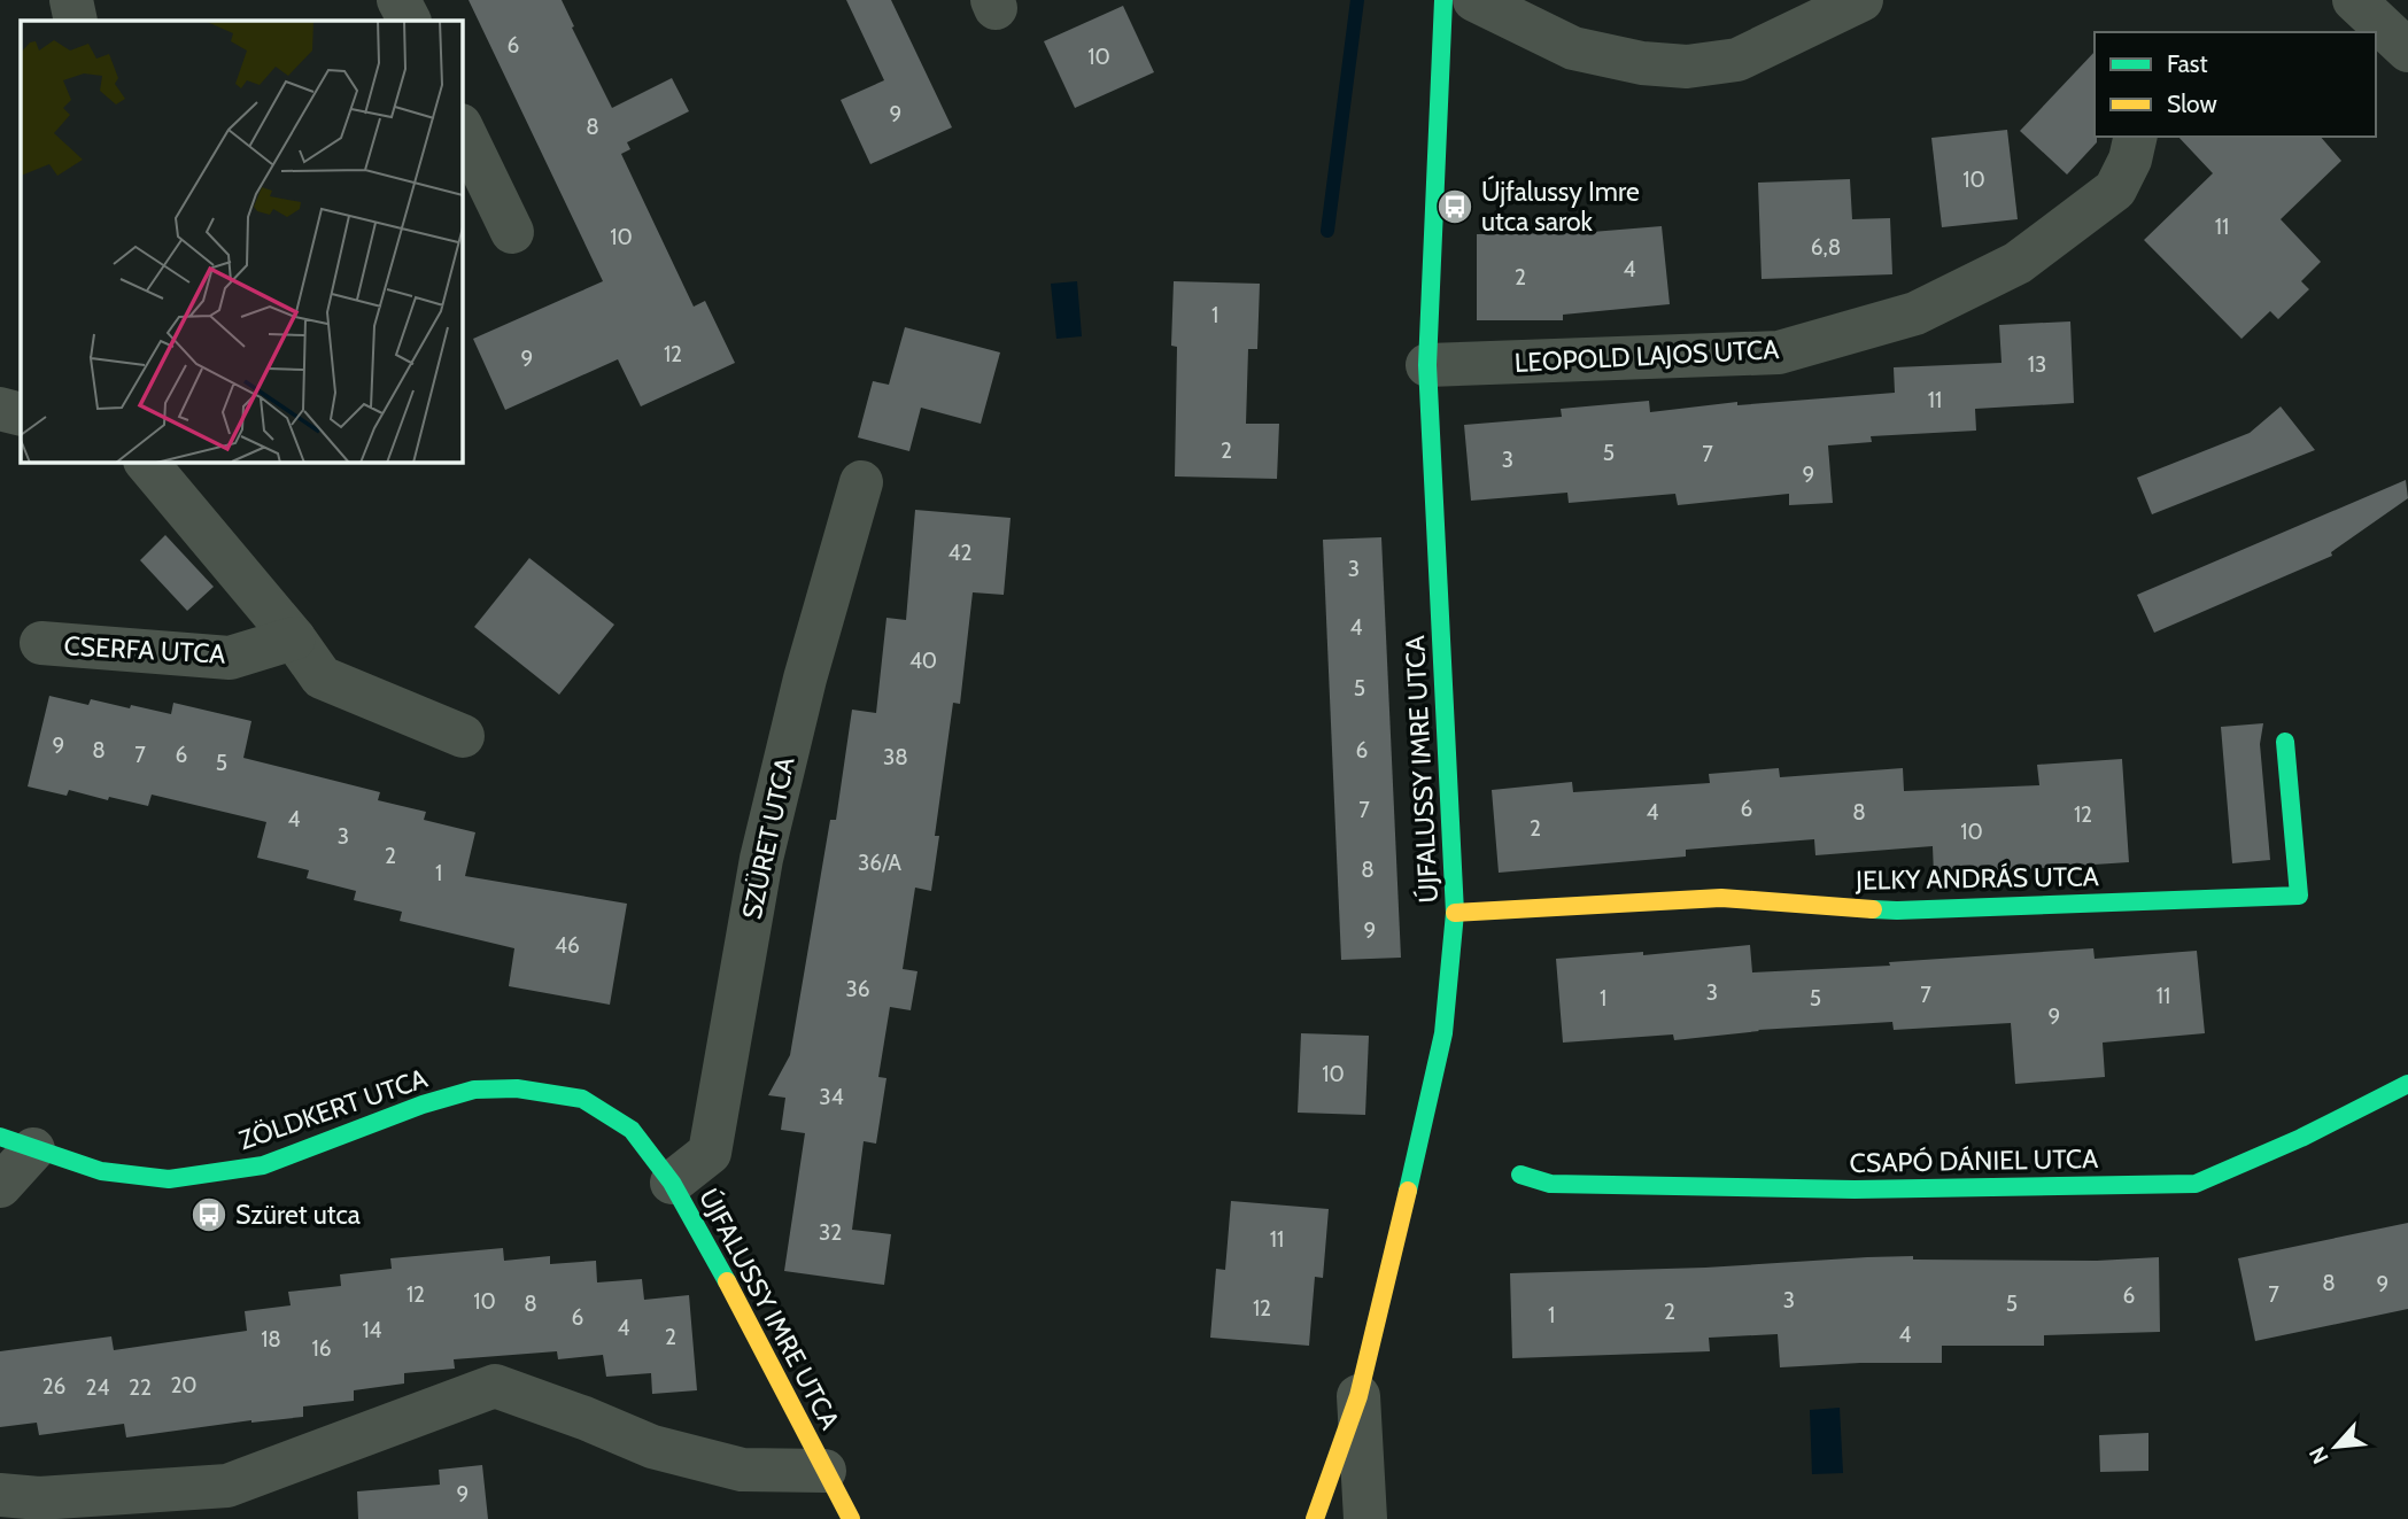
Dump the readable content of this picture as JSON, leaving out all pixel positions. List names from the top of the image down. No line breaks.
{"streets":{"street":["LEOPOLD LAJOS UTCA","CSERFA UTCA","ÚJFALUSSY IMRE UTCA","SZÜRET UTCA","JELKY ANDRÁS UTCA","ZÖLDKERT UTCA","CSAPÓ DÁNIEL UTCA"]},"crossings":[["LEOPOLD LAJOS UTCA","ÚJFALUSSY IMRE UTCA"],["ÚJFALUSSY IMRE UTCA","SZÜRET UTCA"],["ÚJFALUSSY IMRE UTCA","JELKY ANDRÁS UTCA"],["ÚJFALUSSY IMRE UTCA","ZÖLDKERT UTCA"]],"places":{"bus stop":["Újfalussy Imre utca sarok","Szüret utca"]},"house_numbers":["6","10","9","8","10","11","10","6,8","4","2","1","12","9","13","11","2","5","7","3","9","42","3","4","40","5","9","8","6","7","6","38","5","6","7","4","8","12","4","2","10","3","2","36/A","8","1","9","46","36","3","7","11","1","5","9","10","34","32","11","8","9","12","7","6","3","10","8","5","12","2","1","6","4","14","4","2","18","16","20","26","24","22","9"],"legend":["Fast","Slow"],"north":"bottom left"}
